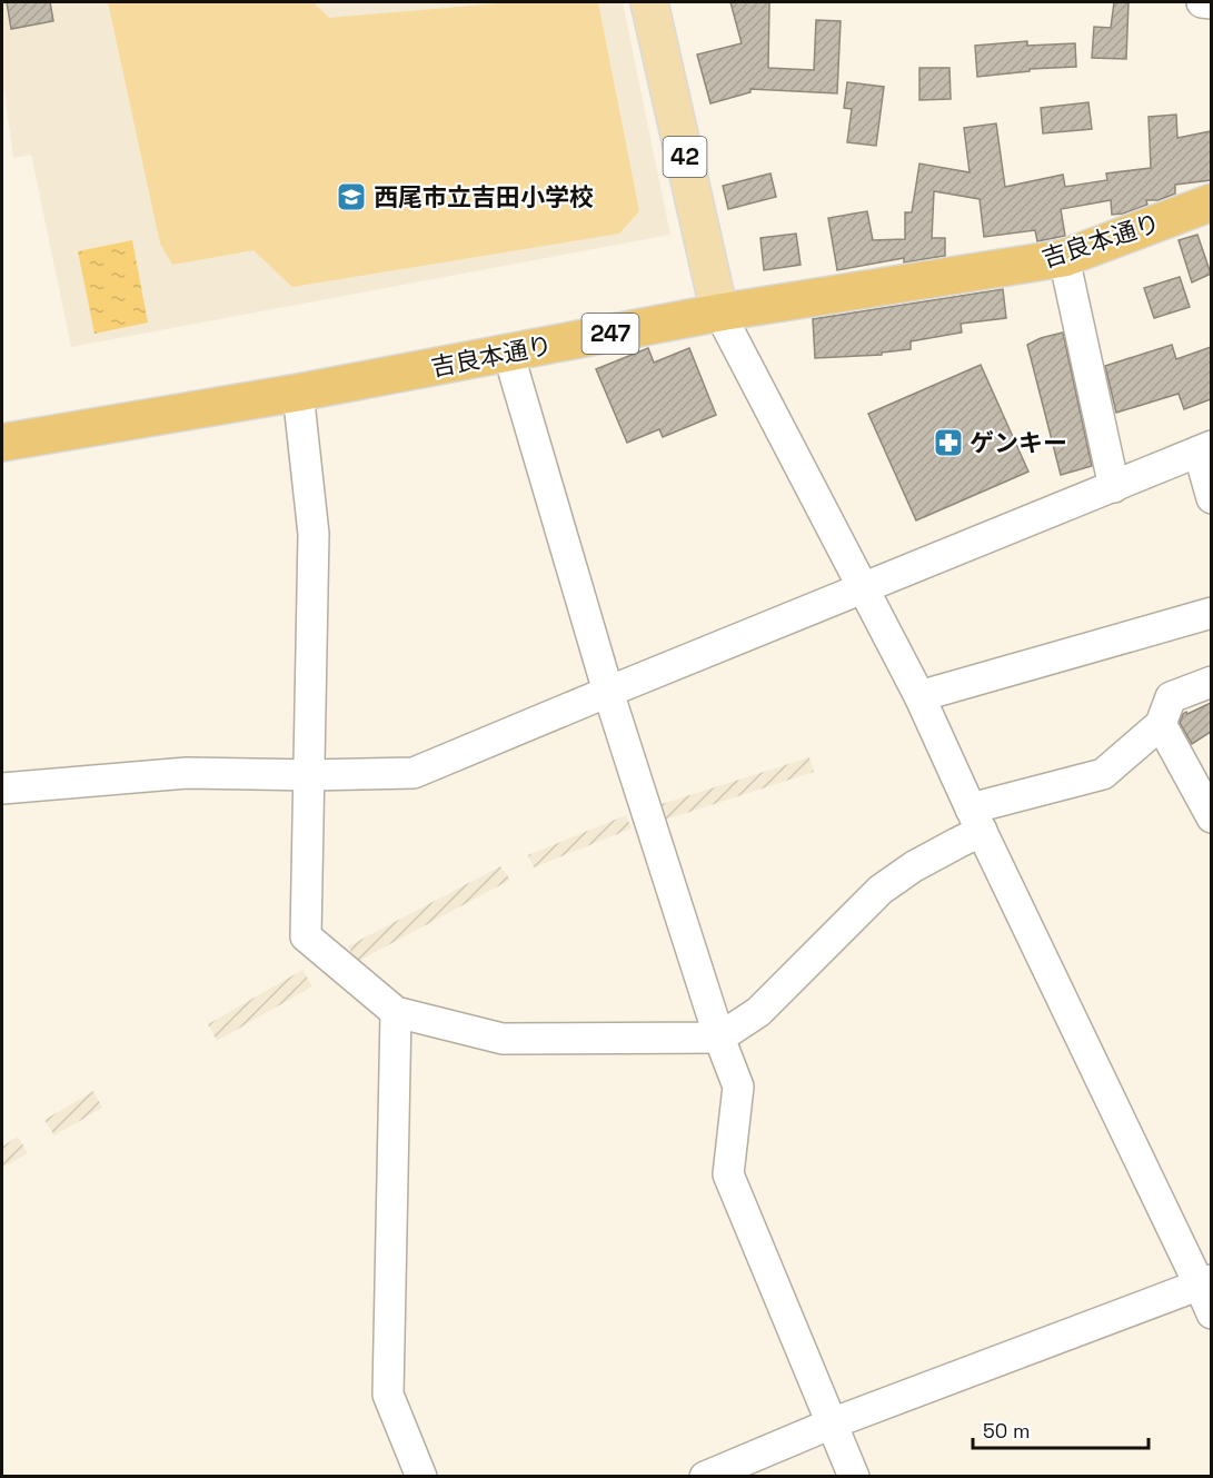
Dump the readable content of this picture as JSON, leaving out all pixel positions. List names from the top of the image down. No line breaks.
{"streets":{"highway":["吉良本通り","247"],"main road":["42"]},"crossings":[["42","吉良本通り"]],"places":{"school or university":["西尾市立吉田小学校"],"pharmacy":["ゲンキー"]},"scale_bar":"50 m"}
